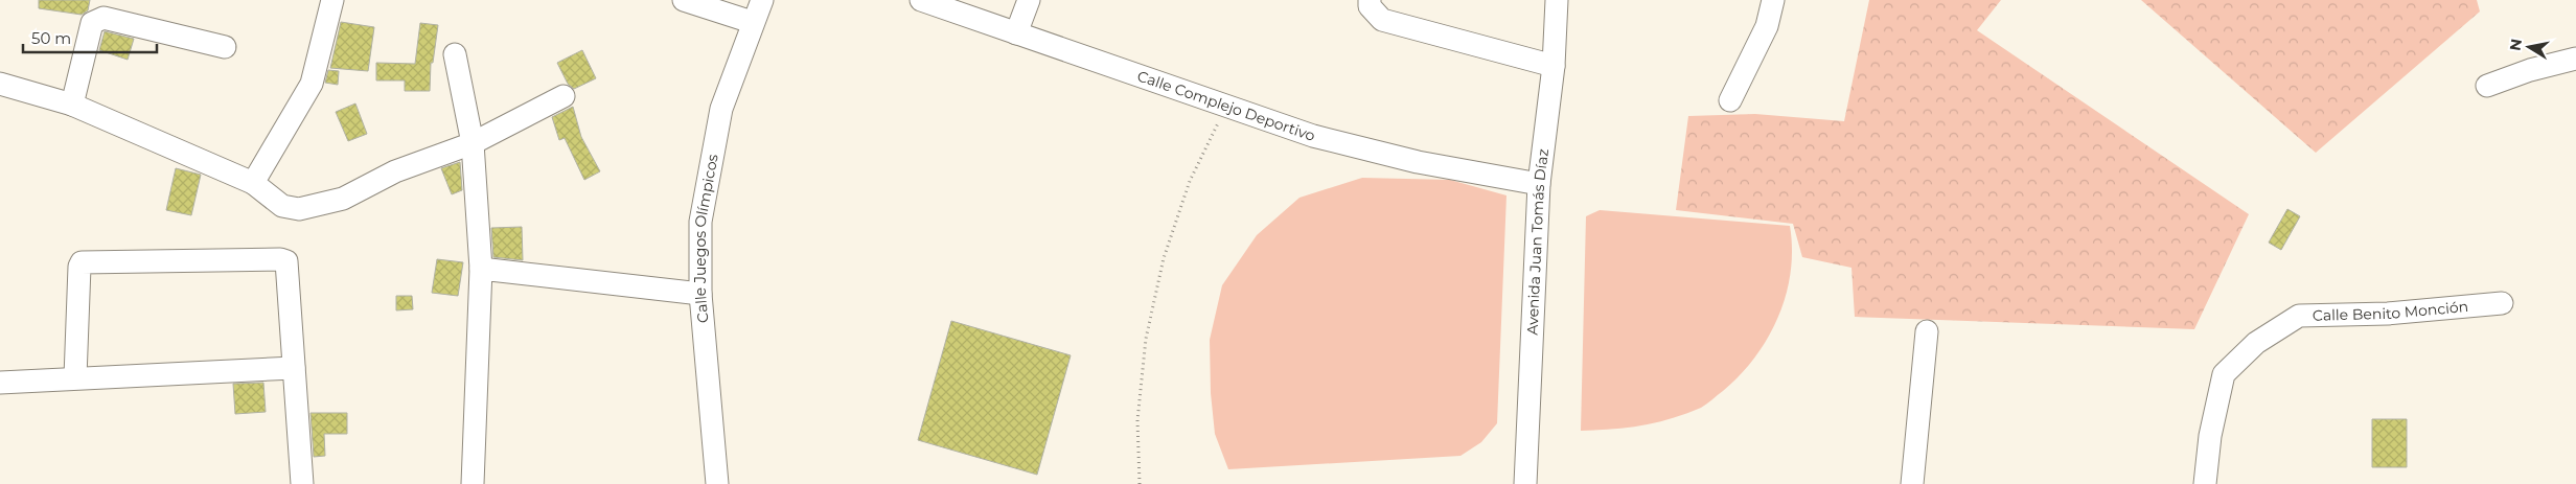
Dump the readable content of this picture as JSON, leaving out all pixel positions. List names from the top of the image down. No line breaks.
{"streets":{"street":["Calle Complejo Deportivo","Calle Juegos Olímpicos","Avenida Juan Tomás Díaz","Calle Benito Monción"]},"crossings":[["Calle Complejo Deportivo","Avenida Juan Tomás Díaz"]],"scale_bar":"50 m","north":"left"}
